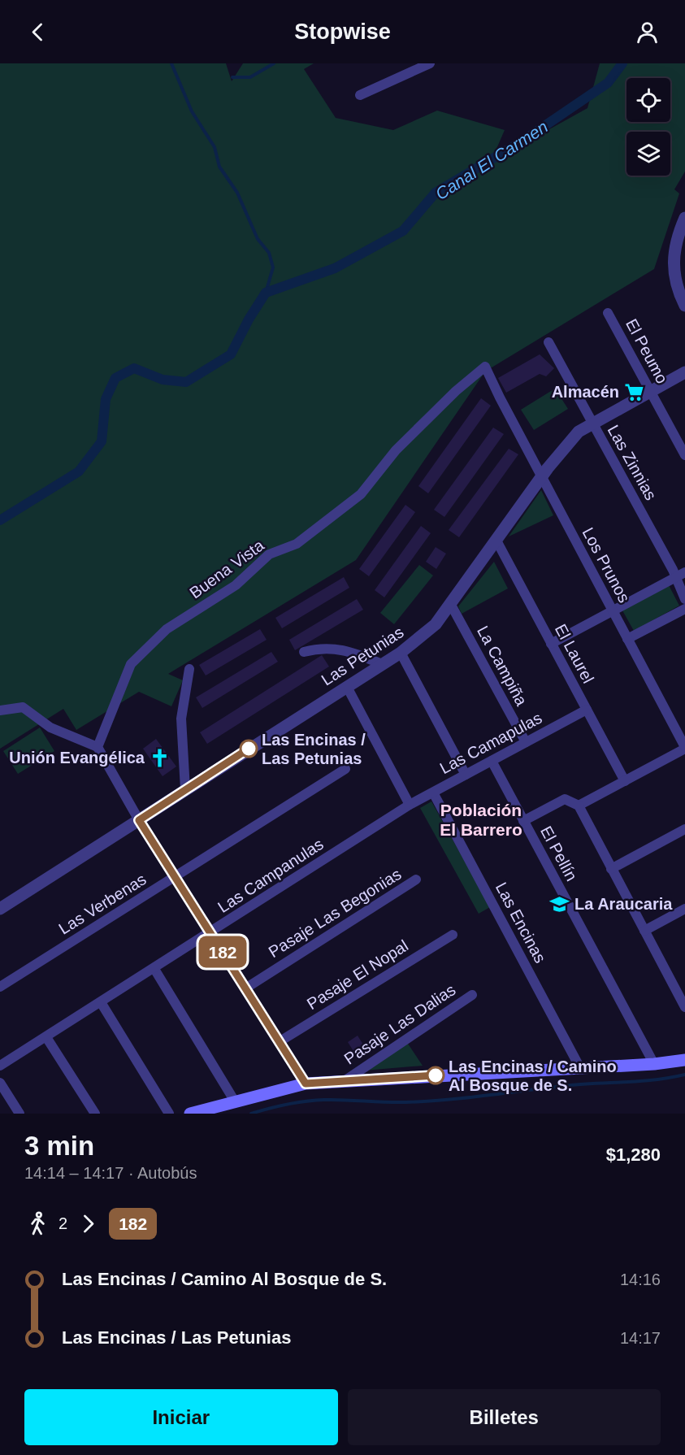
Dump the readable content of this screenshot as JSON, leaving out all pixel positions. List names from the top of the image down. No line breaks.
{"streets":{"street":["El Peumo","Las Zinnias","Los Prunos","Buena Vista","El Laurel","Las Petunias","La Campiña","Las Camapulas","El Pellín","Las Campanulas","Las Verbenas","Pasaje Las Begonias","Las Encinas","Pasaje El Nopal","Pasaje Las Dalias"]},"crossings":[["El Peumo","Las Petunias"],["Las Zinnias","Las Petunias"],["Los Prunos","Buena Vista"],["Los Prunos","Las Petunias"],["El Laurel","Las Petunias"],["El Laurel","Las Camapulas"],["Las Petunias","La Campiña"],["La Campiña","Las Camapulas"],["Las Camapulas","El Pellín"],["Las Camapulas","Las Campanulas"],["Las Camapulas","Las Encinas"]],"districts":["Población El Barrero"],"water":["Canal El Carmen"],"places":{"supermarket":["Almacén"],"other":["Las Encinas / Las Petunias","Las Encinas / Camino Al Bosque de S."],"church":["Unión Evangélica"],"school or university":["La Araucaria"]},"lines":["bus line 182"],"page":{"header":"Stopwise","on_map":"182","heading":["3 min","14:14 – 14:17 · Autobús","$1,280"],"legs":["2","182"],"list":[{"name":"Las Encinas / Camino Al Bosque de S.","value":"14:16"},{"name":"Las Encinas / Las Petunias","value":"14:17"}],"buttons":["Iniciar","Billetes"]}}
